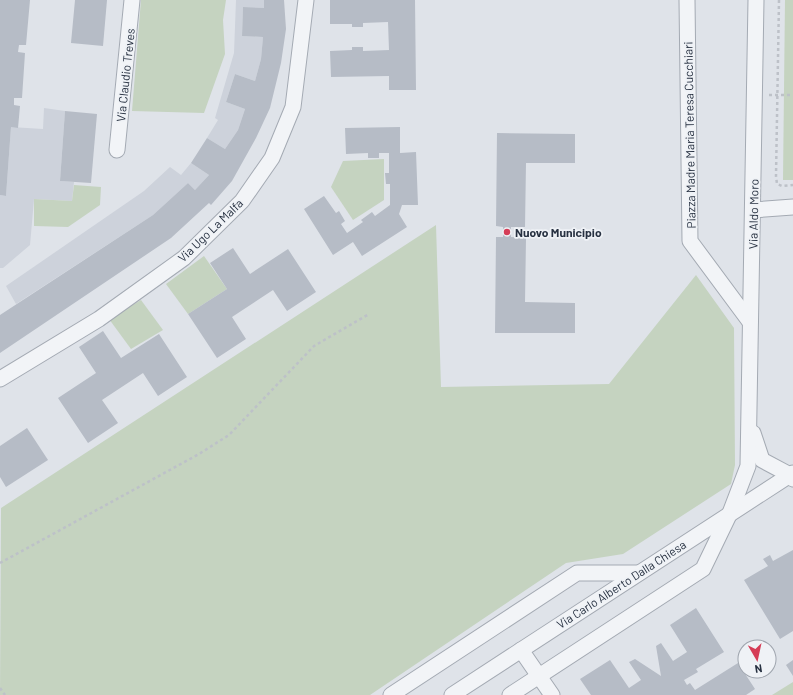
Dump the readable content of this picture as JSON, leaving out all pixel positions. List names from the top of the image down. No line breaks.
{"streets":{"street":["Via Claudio Treves","Piazza Madre Maria Teresa Cucchiari","Via Aldo Moro","Via Ugo La Malfa","Via Carlo Alberto Dalla Chiesa"]},"crossings":[["Piazza Madre Maria Teresa Cucchiari","Via Aldo Moro"],["Via Aldo Moro","Via Carlo Alberto Dalla Chiesa"]],"places":["Nuovo Municipio"],"north":"bottom"}
